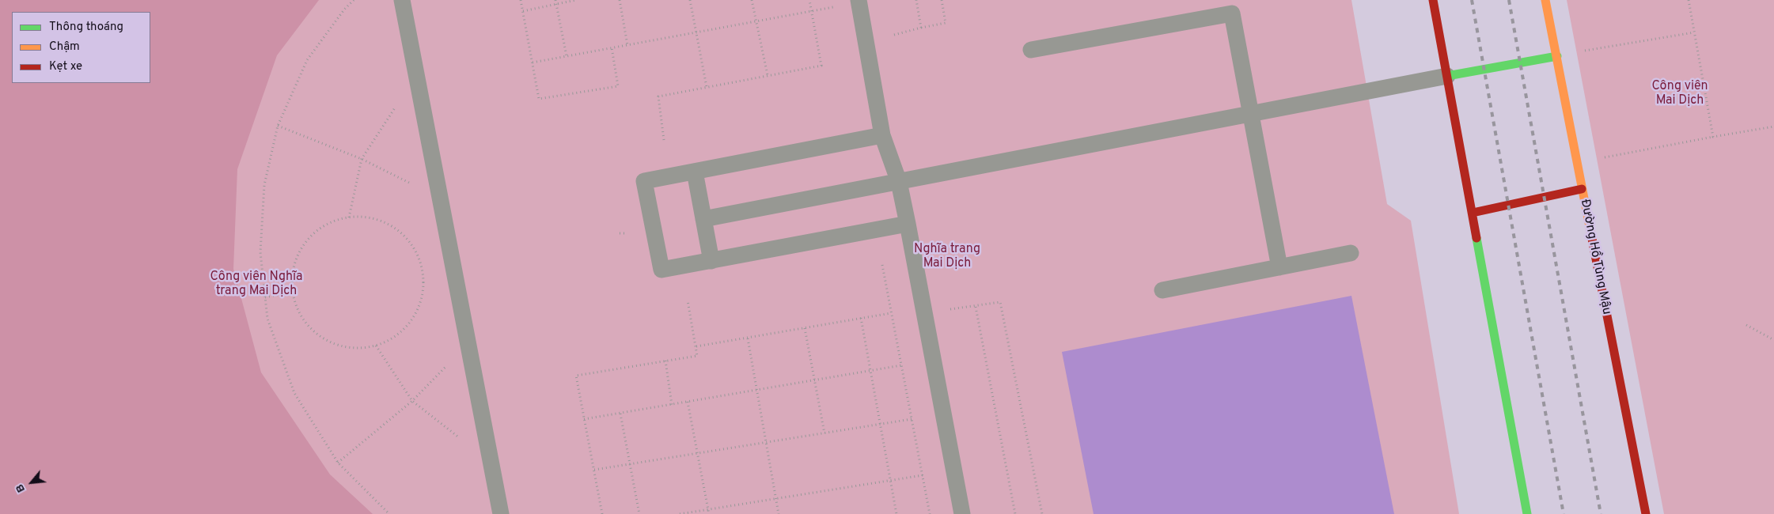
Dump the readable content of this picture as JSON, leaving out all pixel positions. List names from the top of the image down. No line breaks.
{"streets":{"highway":["Đường Hồ Tùng Mậu"]},"parks":["Công viên Mai Dịch","Nghĩa trang Mai Dịch","Công viên Nghĩa trang Mai Dịch"],"legend":["Thông thoáng","Chậm","Kẹt xe"],"north":"bottom left"}
